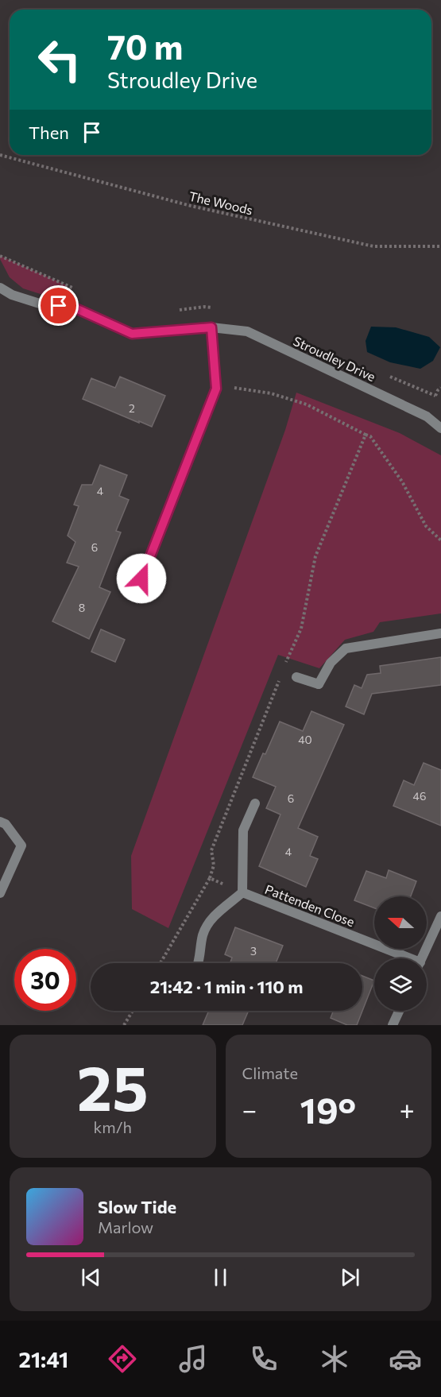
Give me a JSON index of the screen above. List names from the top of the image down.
{
  "streets": {
    "street": ["Stroudley Drive", "Pattenden Close"],
    "path": ["The Woods"]
  },
  "house_numbers": [
    "2",
    "4",
    "6",
    "8",
    "40",
    "46",
    "6",
    "4",
    "3"
  ],
  "north": "left",
  "page": {
    "turn": ["70 m", "Stroudley Drive"],
    "then": "Then",
    "limit": "30",
    "trip": "21:42 · 1 min · 110 m",
    "tile": [
      ["25", "km/h"],
      "Climate"
    ],
    "heat": ["−", "19°", "+"],
    "song": ["Slow Tide", "Marlow"],
    "tabs": "21:41"
  }
}
